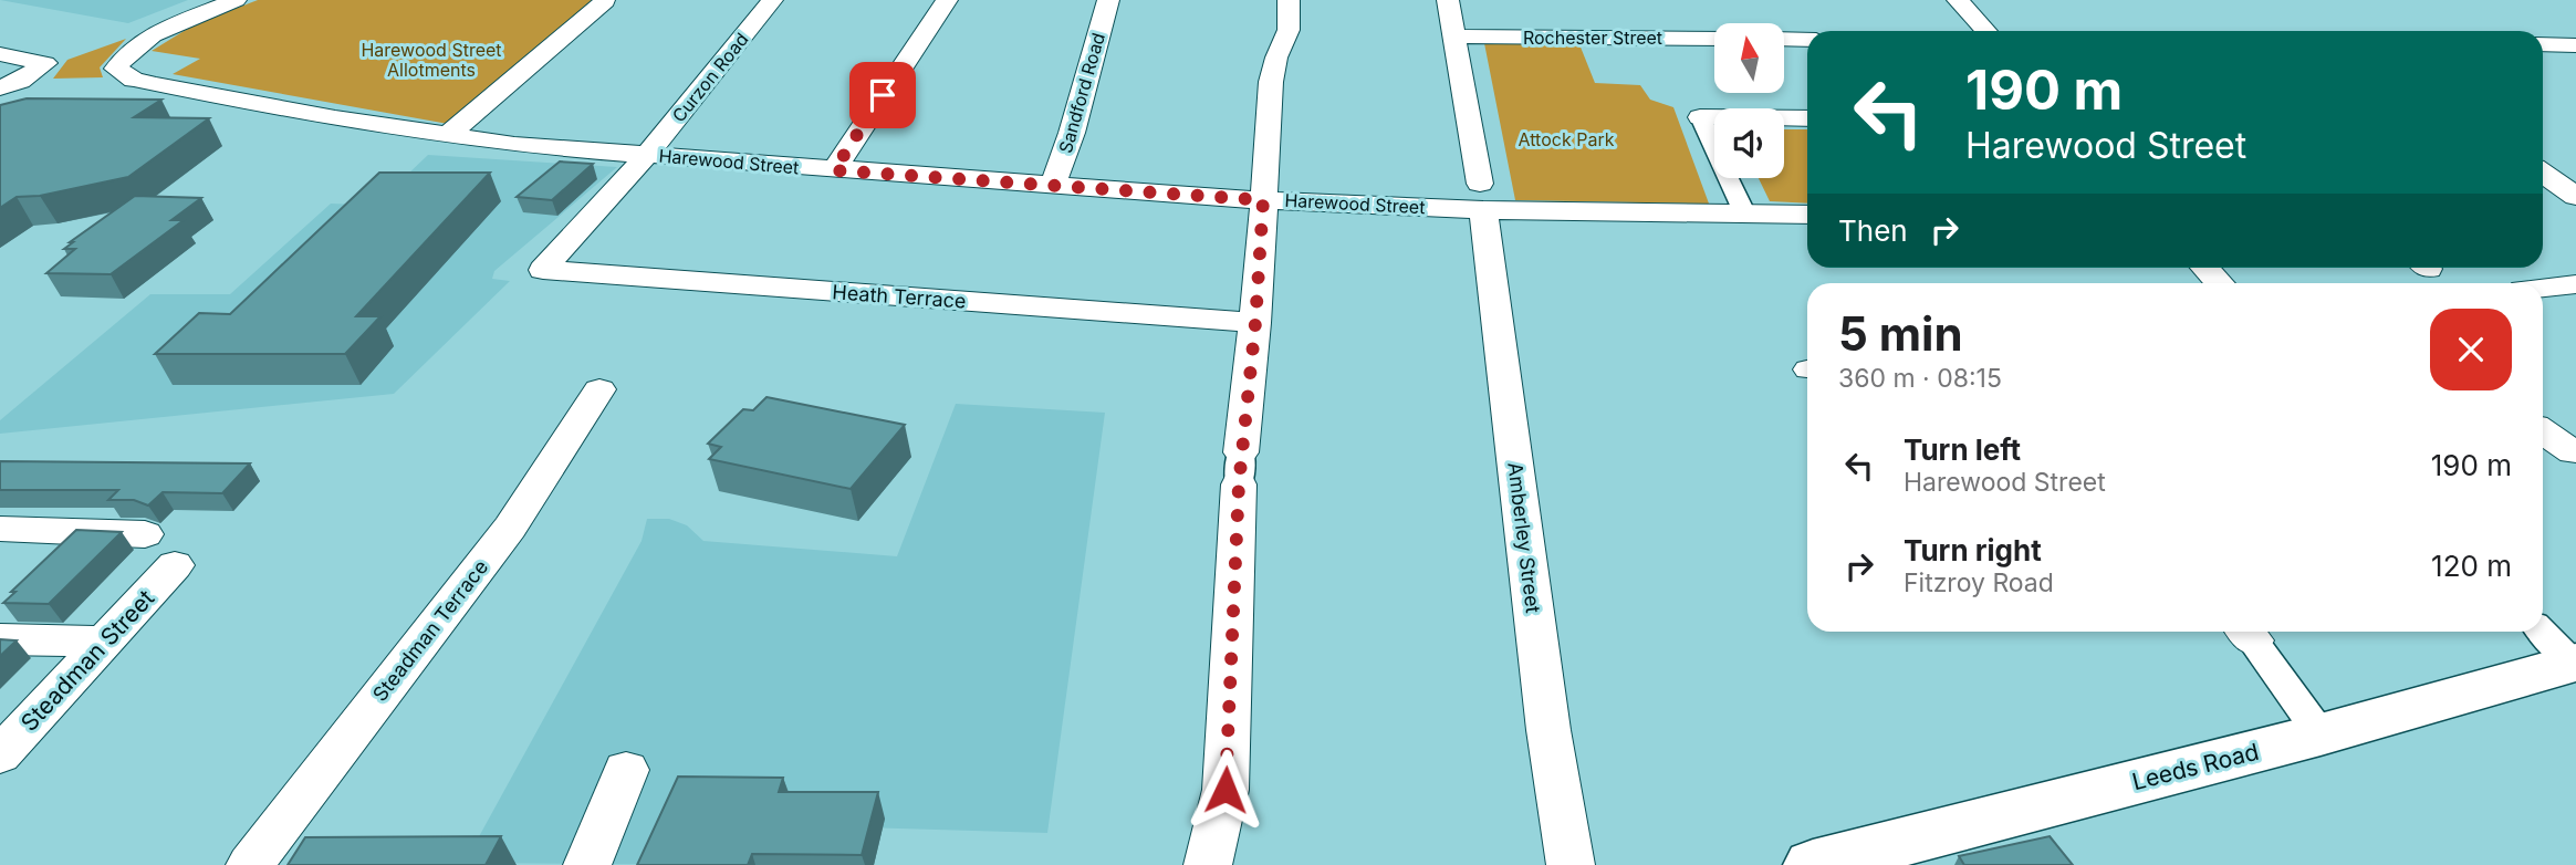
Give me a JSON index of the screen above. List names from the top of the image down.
{
  "streets": {
    "main road": ["Leeds Road"],
    "street": [
      "Rochester Street",
      "Curzon Road",
      "Sandford Road",
      "Harewood Street",
      "Heath Terrace",
      "Amberley Street",
      "Steadman Terrace",
      "Steadman Street"
    ]
  },
  "crossings": [
    ["Rochester Street", "Amberley Street"],
    ["Curzon Road", "Harewood Street"],
    ["Curzon Road", "Heath Terrace"],
    ["Sandford Road", "Harewood Street"],
    ["Harewood Street", "Amberley Street"]
  ],
  "parks": ["Harewood Street Allotments", "Attock Park"],
  "north": "top",
  "page": {
    "turn": ["190 m", "Harewood Street"],
    "then": "Then",
    "heading": ["5 min", "360 m · 08:15"],
    "list": [
      {
        "name": "Turn left",
        "note": "Harewood Street",
        "value": "190 m"
      },
      {
        "name": "Turn right",
        "note": "Fitzroy Road",
        "value": "120 m"
      }
    ]
  }
}
